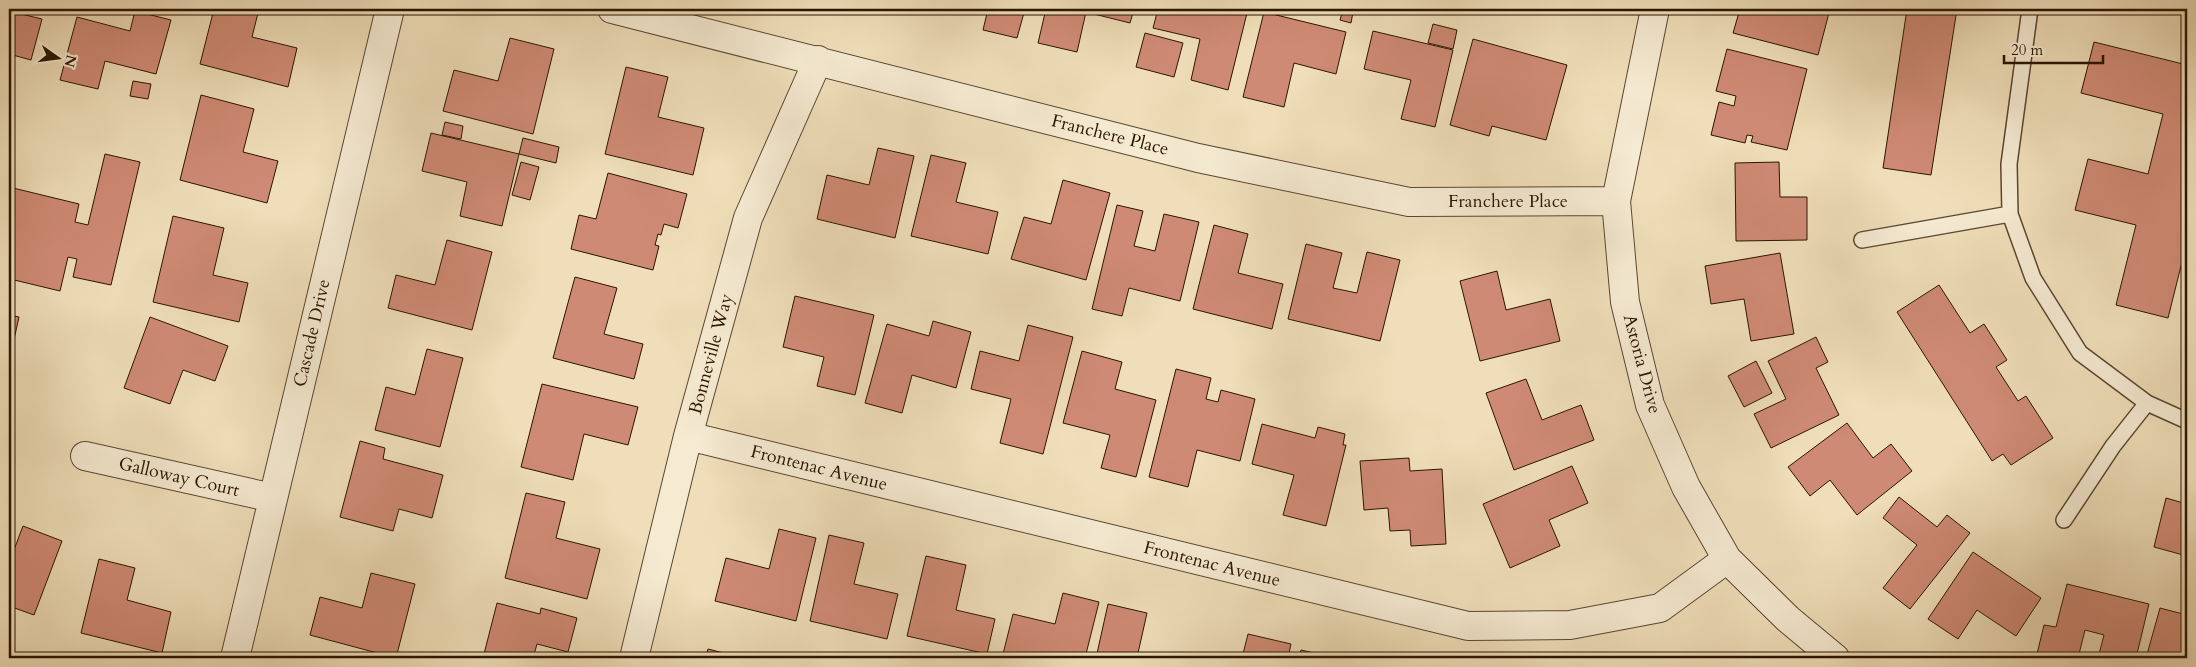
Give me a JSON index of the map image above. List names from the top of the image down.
{
  "streets": {
    "street": [
      "Franchere Place",
      "Cascade Drive",
      "Bonneville Way",
      "Astoria Drive",
      "Frontenac Avenue",
      "Galloway Court"
    ]
  },
  "crossings": [
    ["Franchere Place", "Bonneville Way"],
    ["Franchere Place", "Astoria Drive"],
    ["Cascade Drive", "Galloway Court"],
    ["Bonneville Way", "Frontenac Avenue"],
    ["Astoria Drive", "Frontenac Avenue"]
  ],
  "scale_bar": "20 m",
  "north": "right"
}
